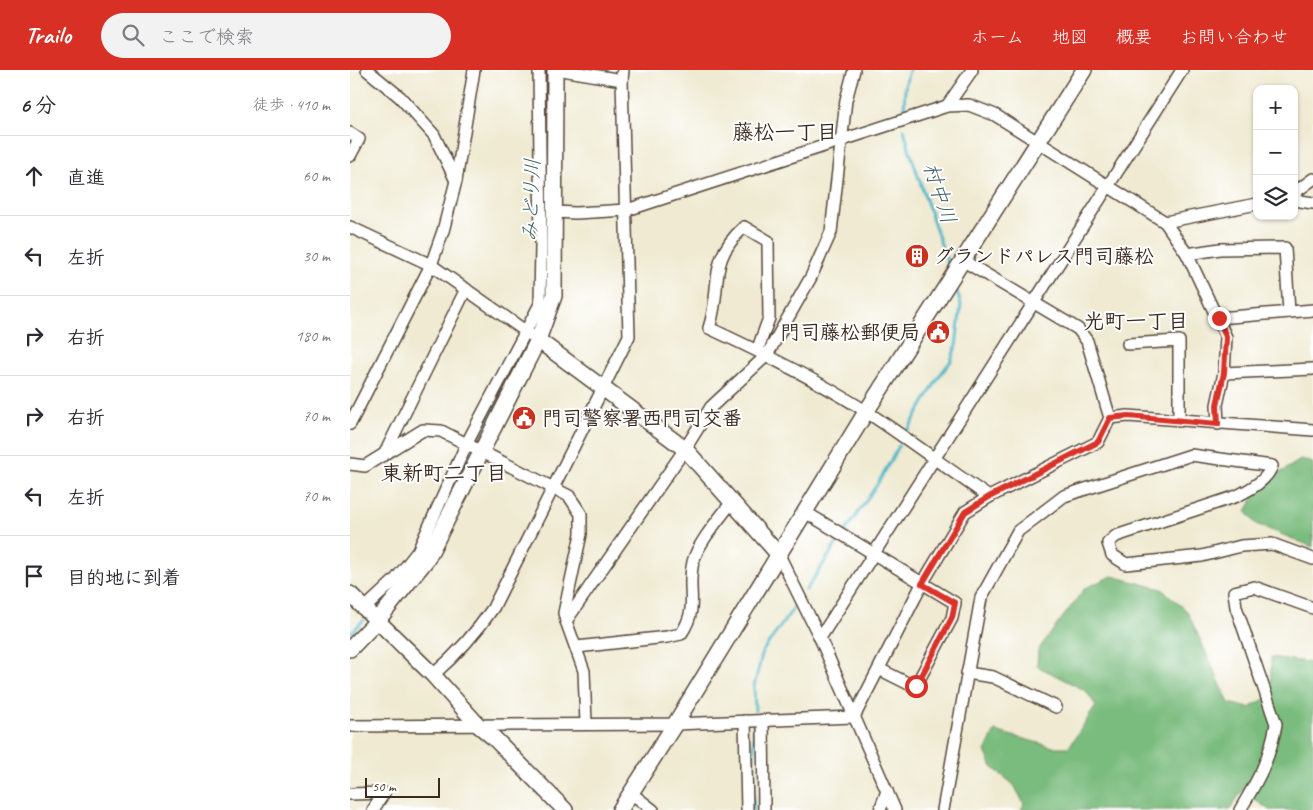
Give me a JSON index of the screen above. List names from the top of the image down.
{
  "districts": ["藤松一丁目", "光町一丁目", "東新町二丁目"],
  "water": ["村中川", "みどり川"],
  "places": {
    "building": ["グランドパレス門司藤松"],
    "public building": ["門司藤松郵便局", "門司警察署西門司交番"]
  },
  "scale_bar": "50 m",
  "page": {
    "header": "Trailo",
    "search": "ここで検索",
    "nav": [
      "ホーム",
      "地図",
      "概要",
      "お問い合わせ"
    ],
    "heading": ["6 分", "徒歩 · 410 m"],
    "map_buttons": ["+", "−"],
    "list": [
      ["直進", "60 m"],
      ["左折", "30 m"],
      ["右折", "180 m"],
      ["右折", "70 m"],
      ["左折", "70 m"],
      "目的地に到着"
    ],
    "scale": "50 m"
  }
}
